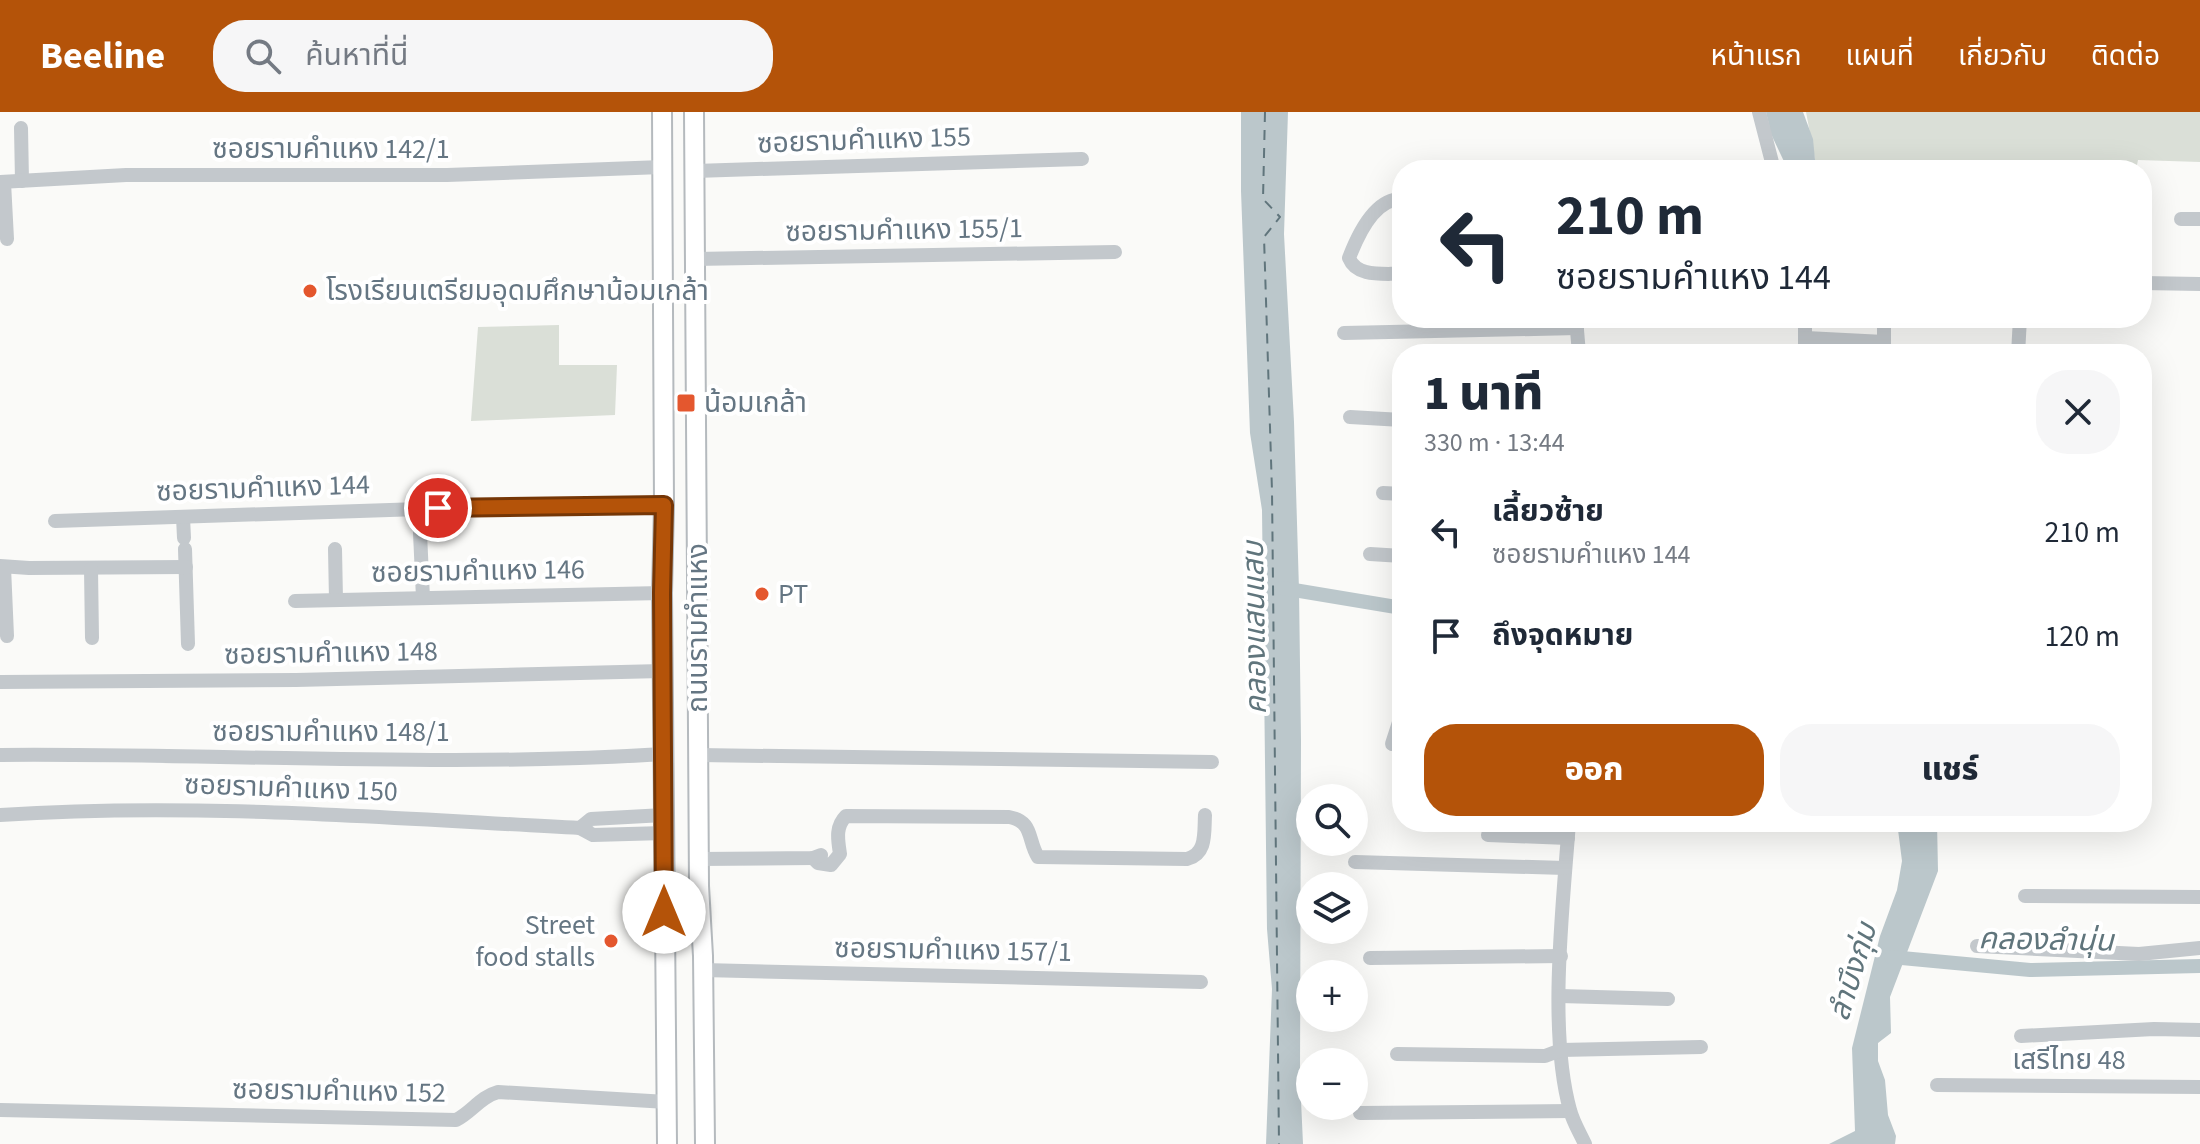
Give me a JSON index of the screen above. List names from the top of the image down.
{
  "streets": {
    "main road": ["ถนนรามคำแหง"],
    "street": [
      "ซอยรามคำแหง 155",
      "ซอยรามคำแหง 142/1",
      "ซอยรามคำแหง 155/1",
      "ซอยรามคำแหง 144",
      "ซอยรามคำแหง 146",
      "ซอยรามคำแหง 148",
      "ซอยรามคำแหง 148/1",
      "ซอยรามคำแหง 150",
      "ซอยรามคำแหง 157/1",
      "เสรีไทย 48",
      "ซอยรามคำแหง 152"
    ]
  },
  "crossings": [
    ["ซอยรามคำแหง 155", "ถนนรามคำแหง"],
    ["ซอยรามคำแหง 142/1", "ถนนรามคำแหง"],
    ["ซอยรามคำแหง 155/1", "ถนนรามคำแหง"],
    ["ซอยรามคำแหง 144", "ถนนรามคำแหง"],
    ["ซอยรามคำแหง 146", "ถนนรามคำแหง"],
    ["ถนนรามคำแหง", "ซอยรามคำแหง 148"],
    ["ถนนรามคำแหง", "ซอยรามคำแหง 148/1"],
    ["ถนนรามคำแหง", "ซอยรามคำแหง 150"],
    ["ถนนรามคำแหง", "ซอยรามคำแหง 157/1"],
    ["ถนนรามคำแหง", "ซอยรามคำแหง 152"]
  ],
  "water": ["คลองแสนแสบ", "คลองลำนุ่น", "ลำบึงกุ่ม"],
  "places": {
    "other": ["โรงเรียนเตรียมอุดมศึกษาน้อมเกล้า", "PT", "Street food stalls"],
    "transit": ["น้อมเกล้า"]
  },
  "page": {
    "header": "Beeline",
    "search": "ค้นหาที่นี่",
    "nav": [
      "หน้าแรก",
      "แผนที่",
      "เกี่ยวกับ",
      "ติดต่อ"
    ],
    "turn": ["210 m", "ซอยรามคำแหง 144"],
    "heading": ["1 นาที", "330 m · 13:44"],
    "list": [
      {
        "name": "เลี้ยวซ้าย",
        "note": "ซอยรามคำแหง 144",
        "value": "210 m"
      },
      {
        "name": "ถึงจุดหมาย",
        "value": "120 m"
      }
    ],
    "buttons": ["ออก", "แชร์"],
    "map_buttons": ["+", "−"]
  }
}
